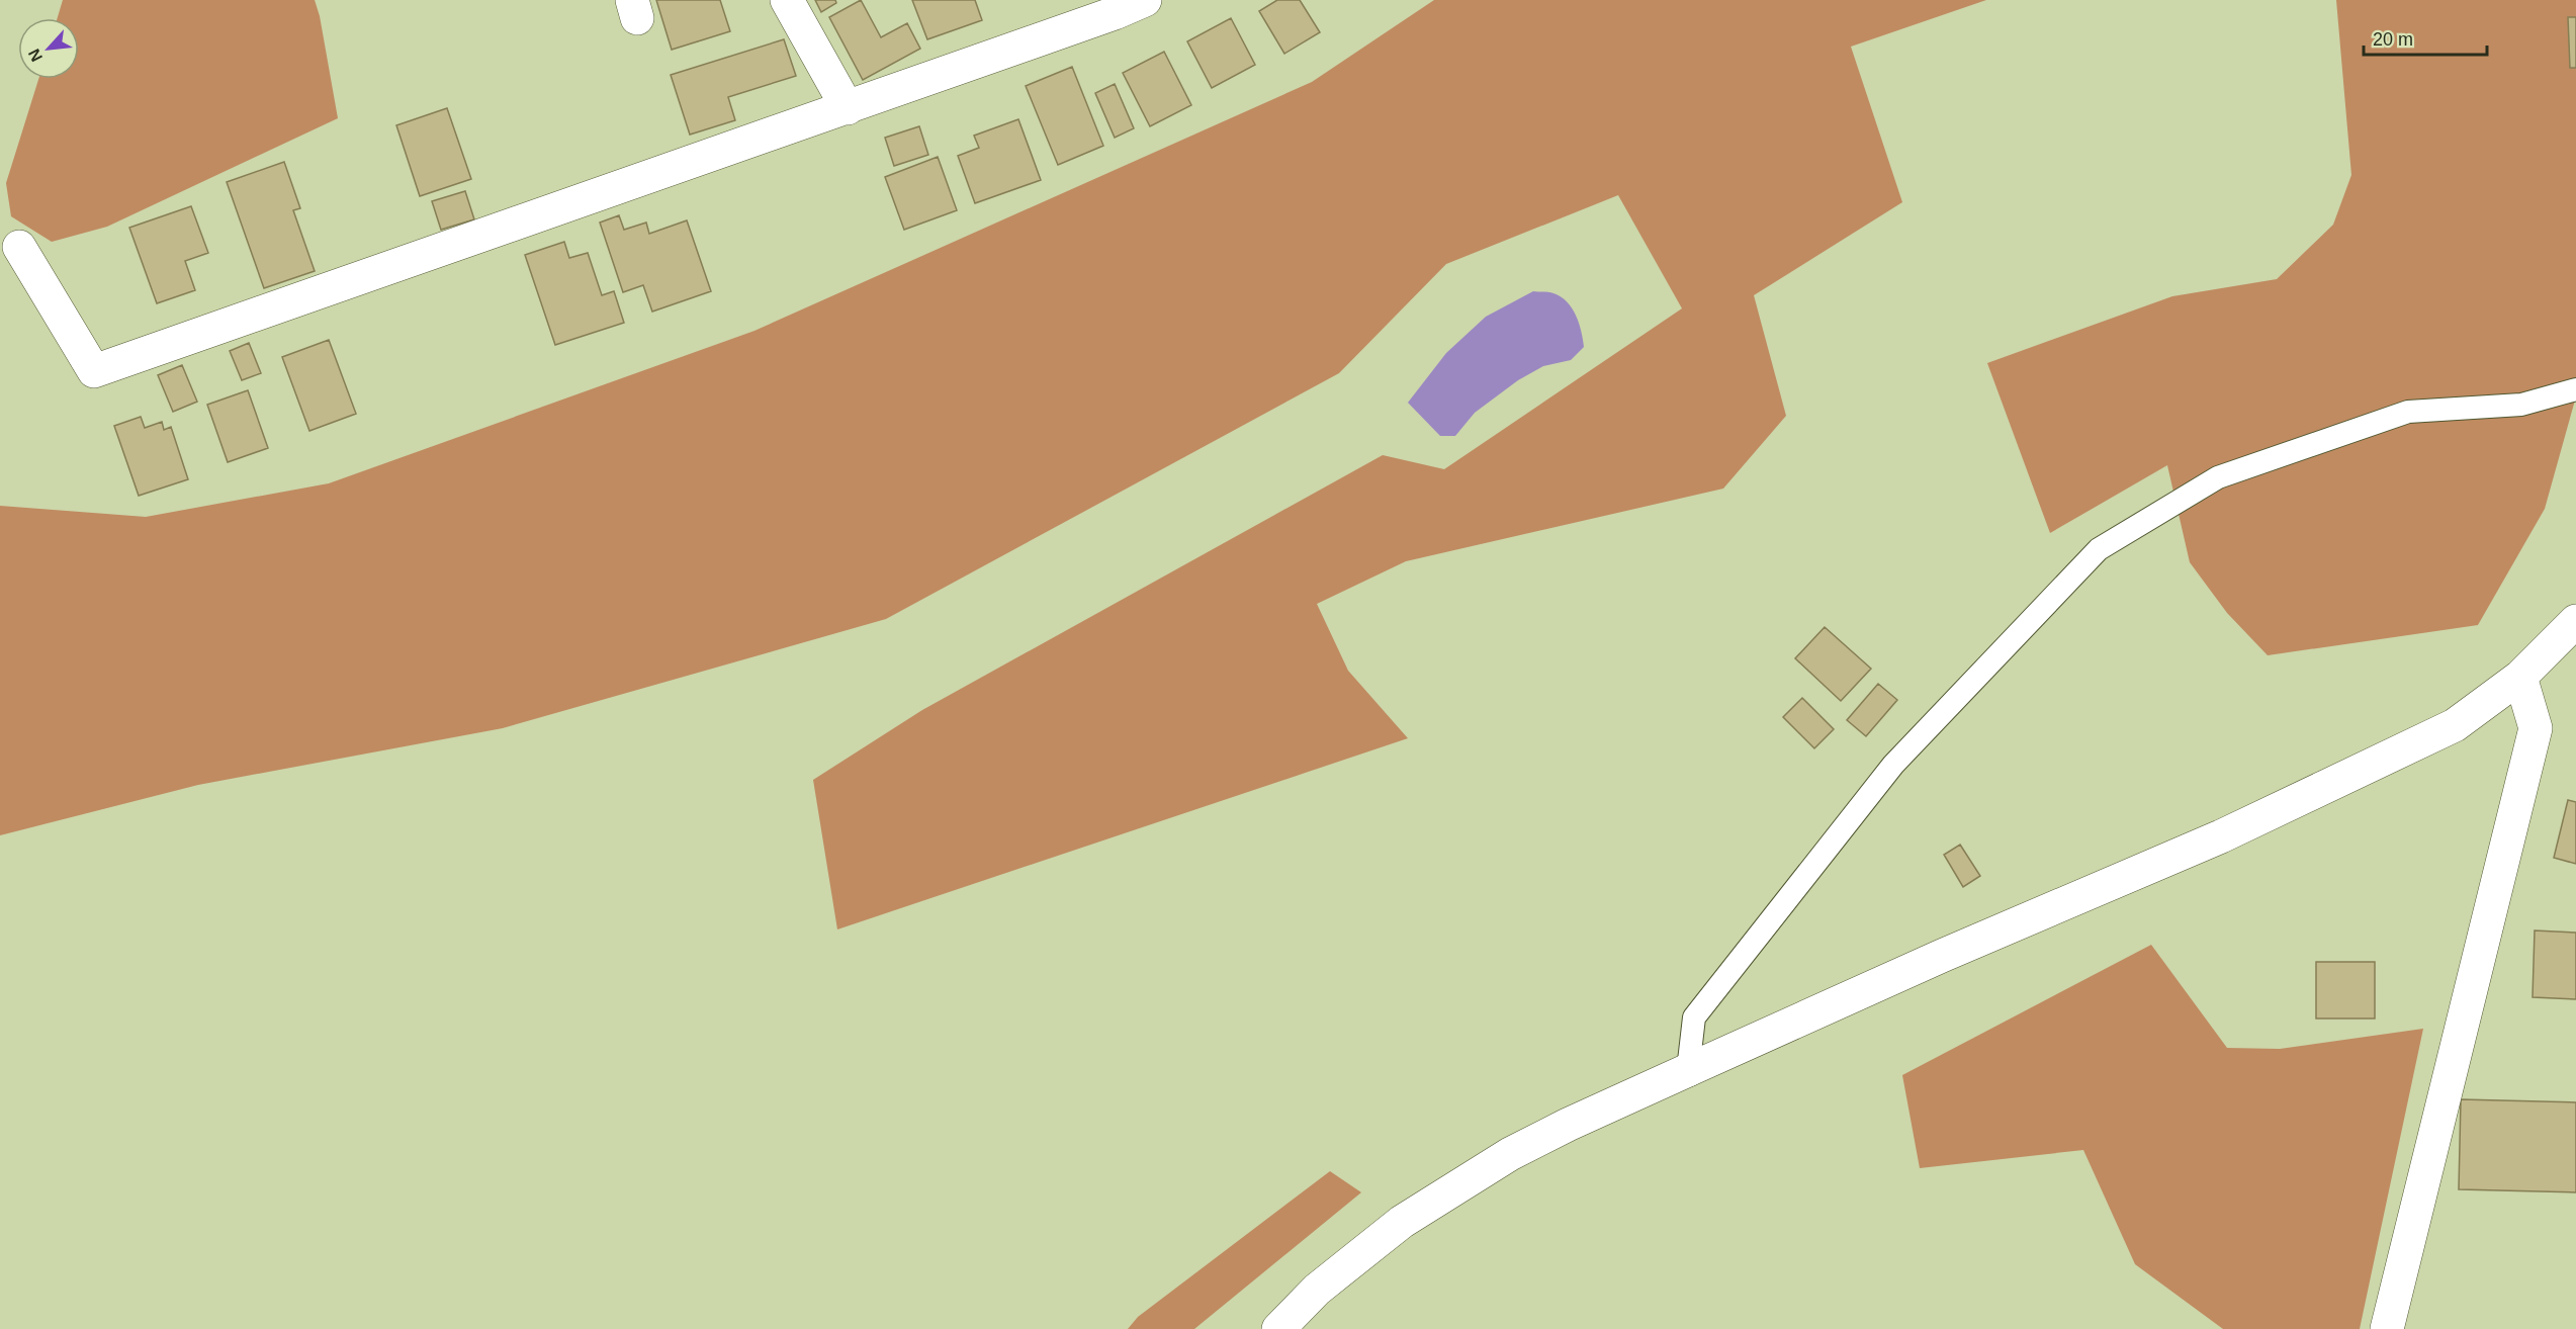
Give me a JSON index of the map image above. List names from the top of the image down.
{
  "scale_bar": "20 m",
  "north": "bottom left"
}
